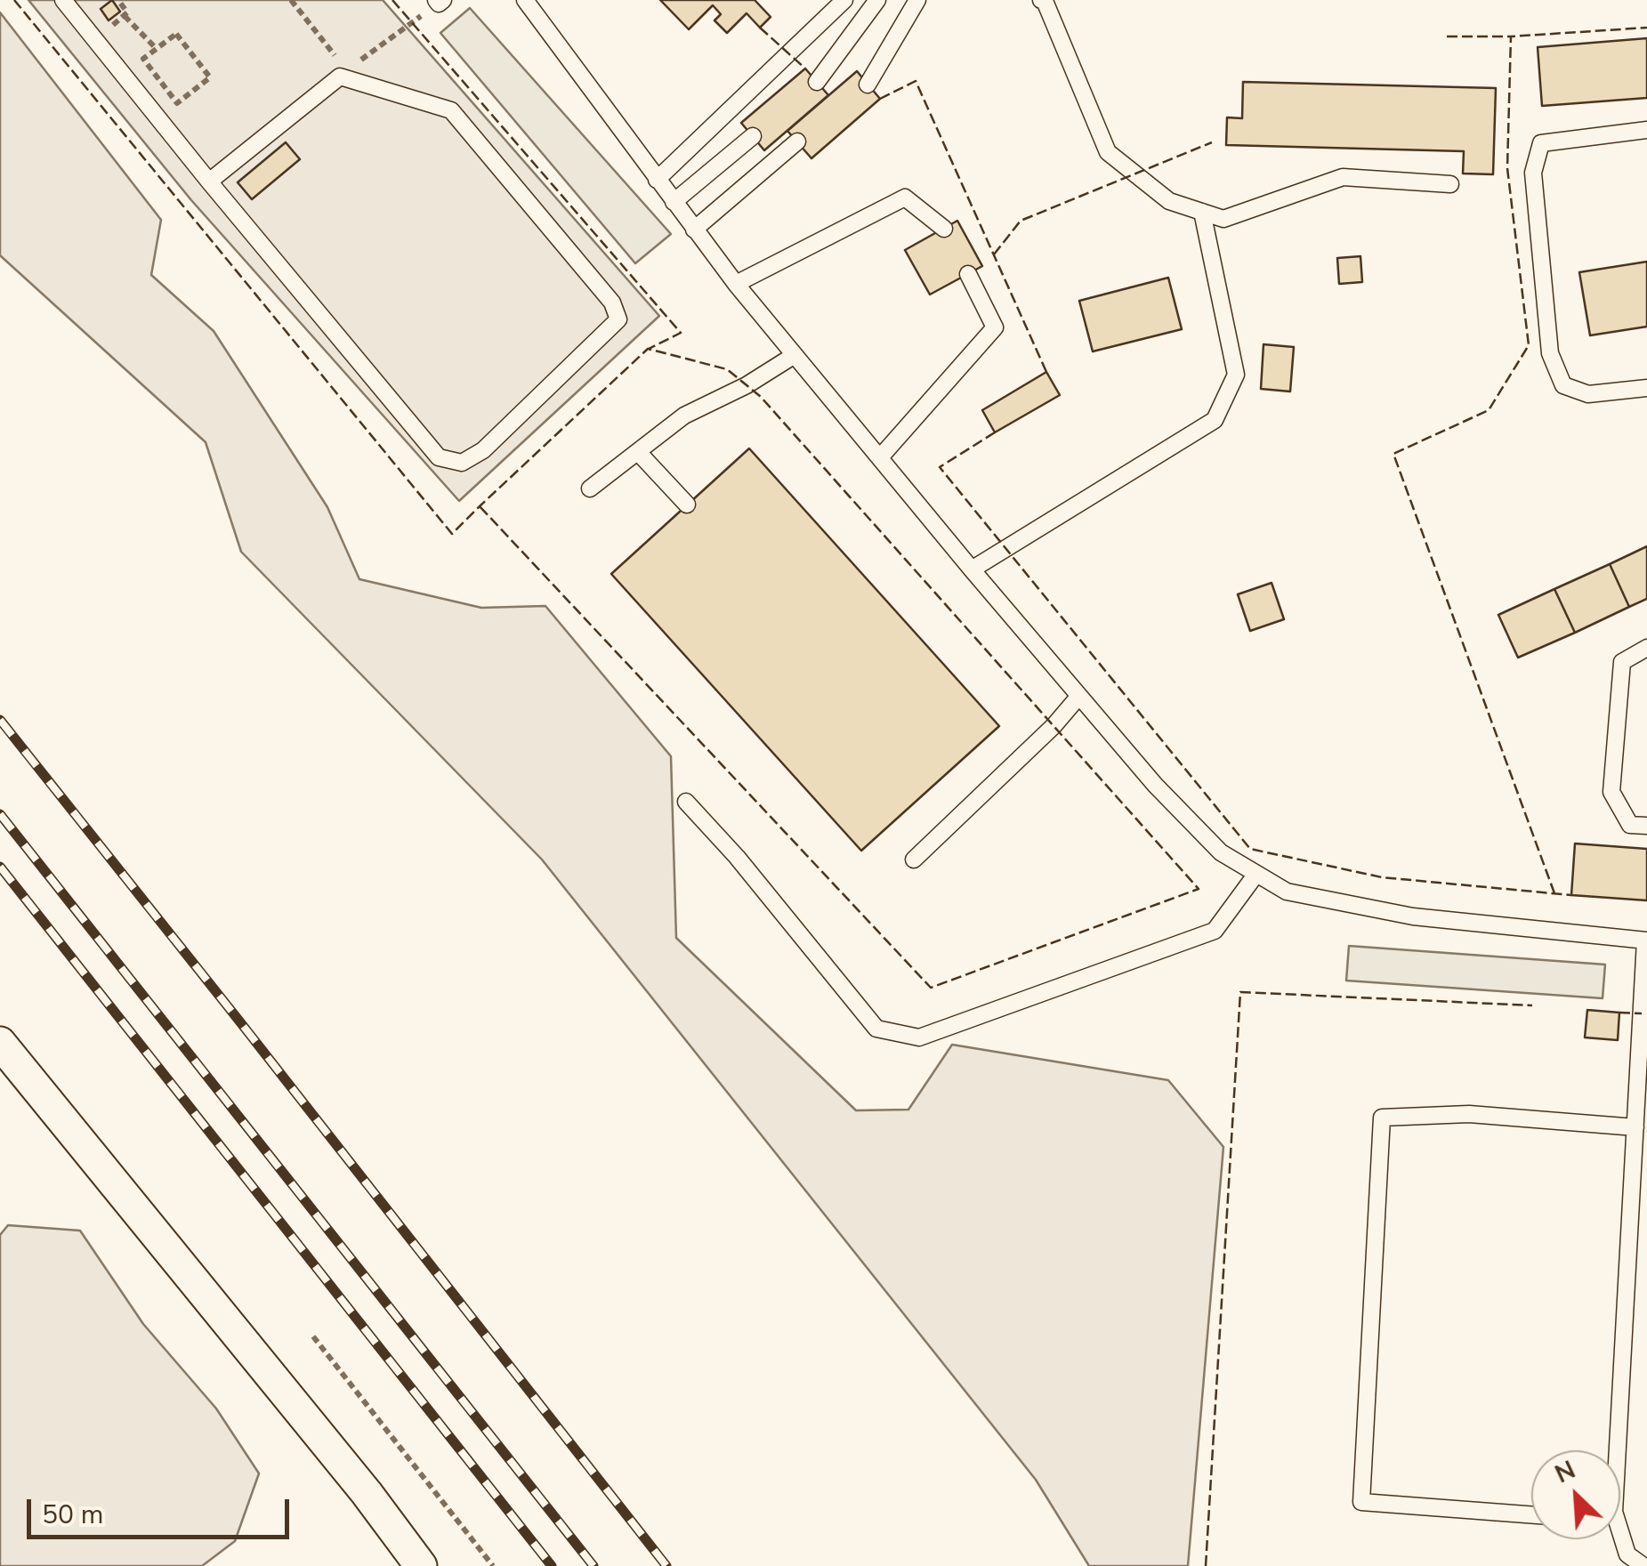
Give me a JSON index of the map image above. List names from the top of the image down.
{
  "scale_bar": "50 m",
  "north": "top left"
}
